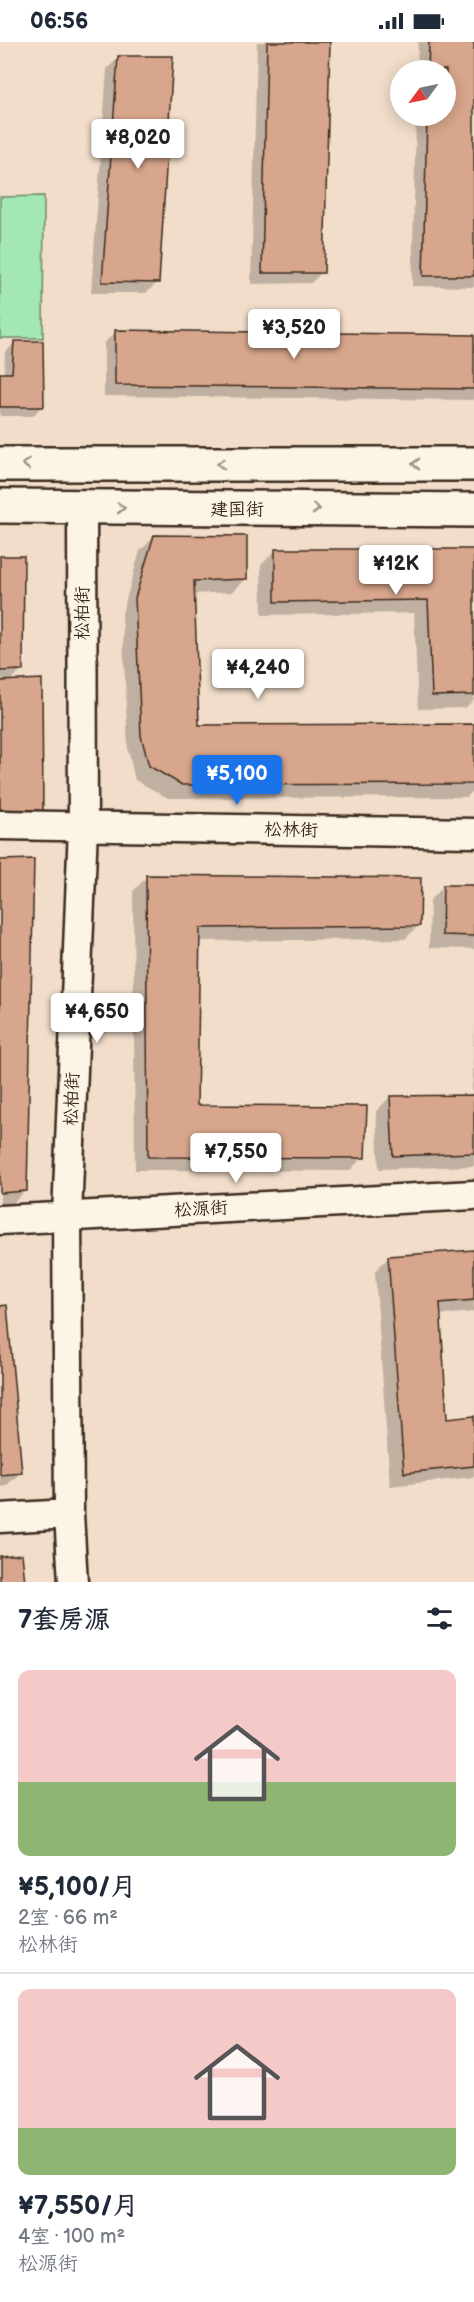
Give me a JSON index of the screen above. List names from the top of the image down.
{
  "streets": {
    "main road": ["建国街"],
    "street": ["松柏街", "松林街", "松源街"]
  },
  "crossings": [
    ["建国街", "松柏街"],
    ["松柏街", "松林街"],
    ["松柏街", "松源街"]
  ],
  "north": "bottom left",
  "page": {
    "status": "06:56",
    "price": [
      "¥8,020",
      "¥3,520",
      "¥12K",
      "¥4,240",
      "¥5,100",
      "¥4,650",
      "¥7,550"
    ],
    "heading": "7套房源",
    "list": [
      {
        "name": "¥5,100/月",
        "note": "2室 · 66 m² · 松林街"
      },
      {
        "name": "¥7,550/月",
        "note": "4室 · 100 m² · 松源街"
      }
    ]
  }
}
